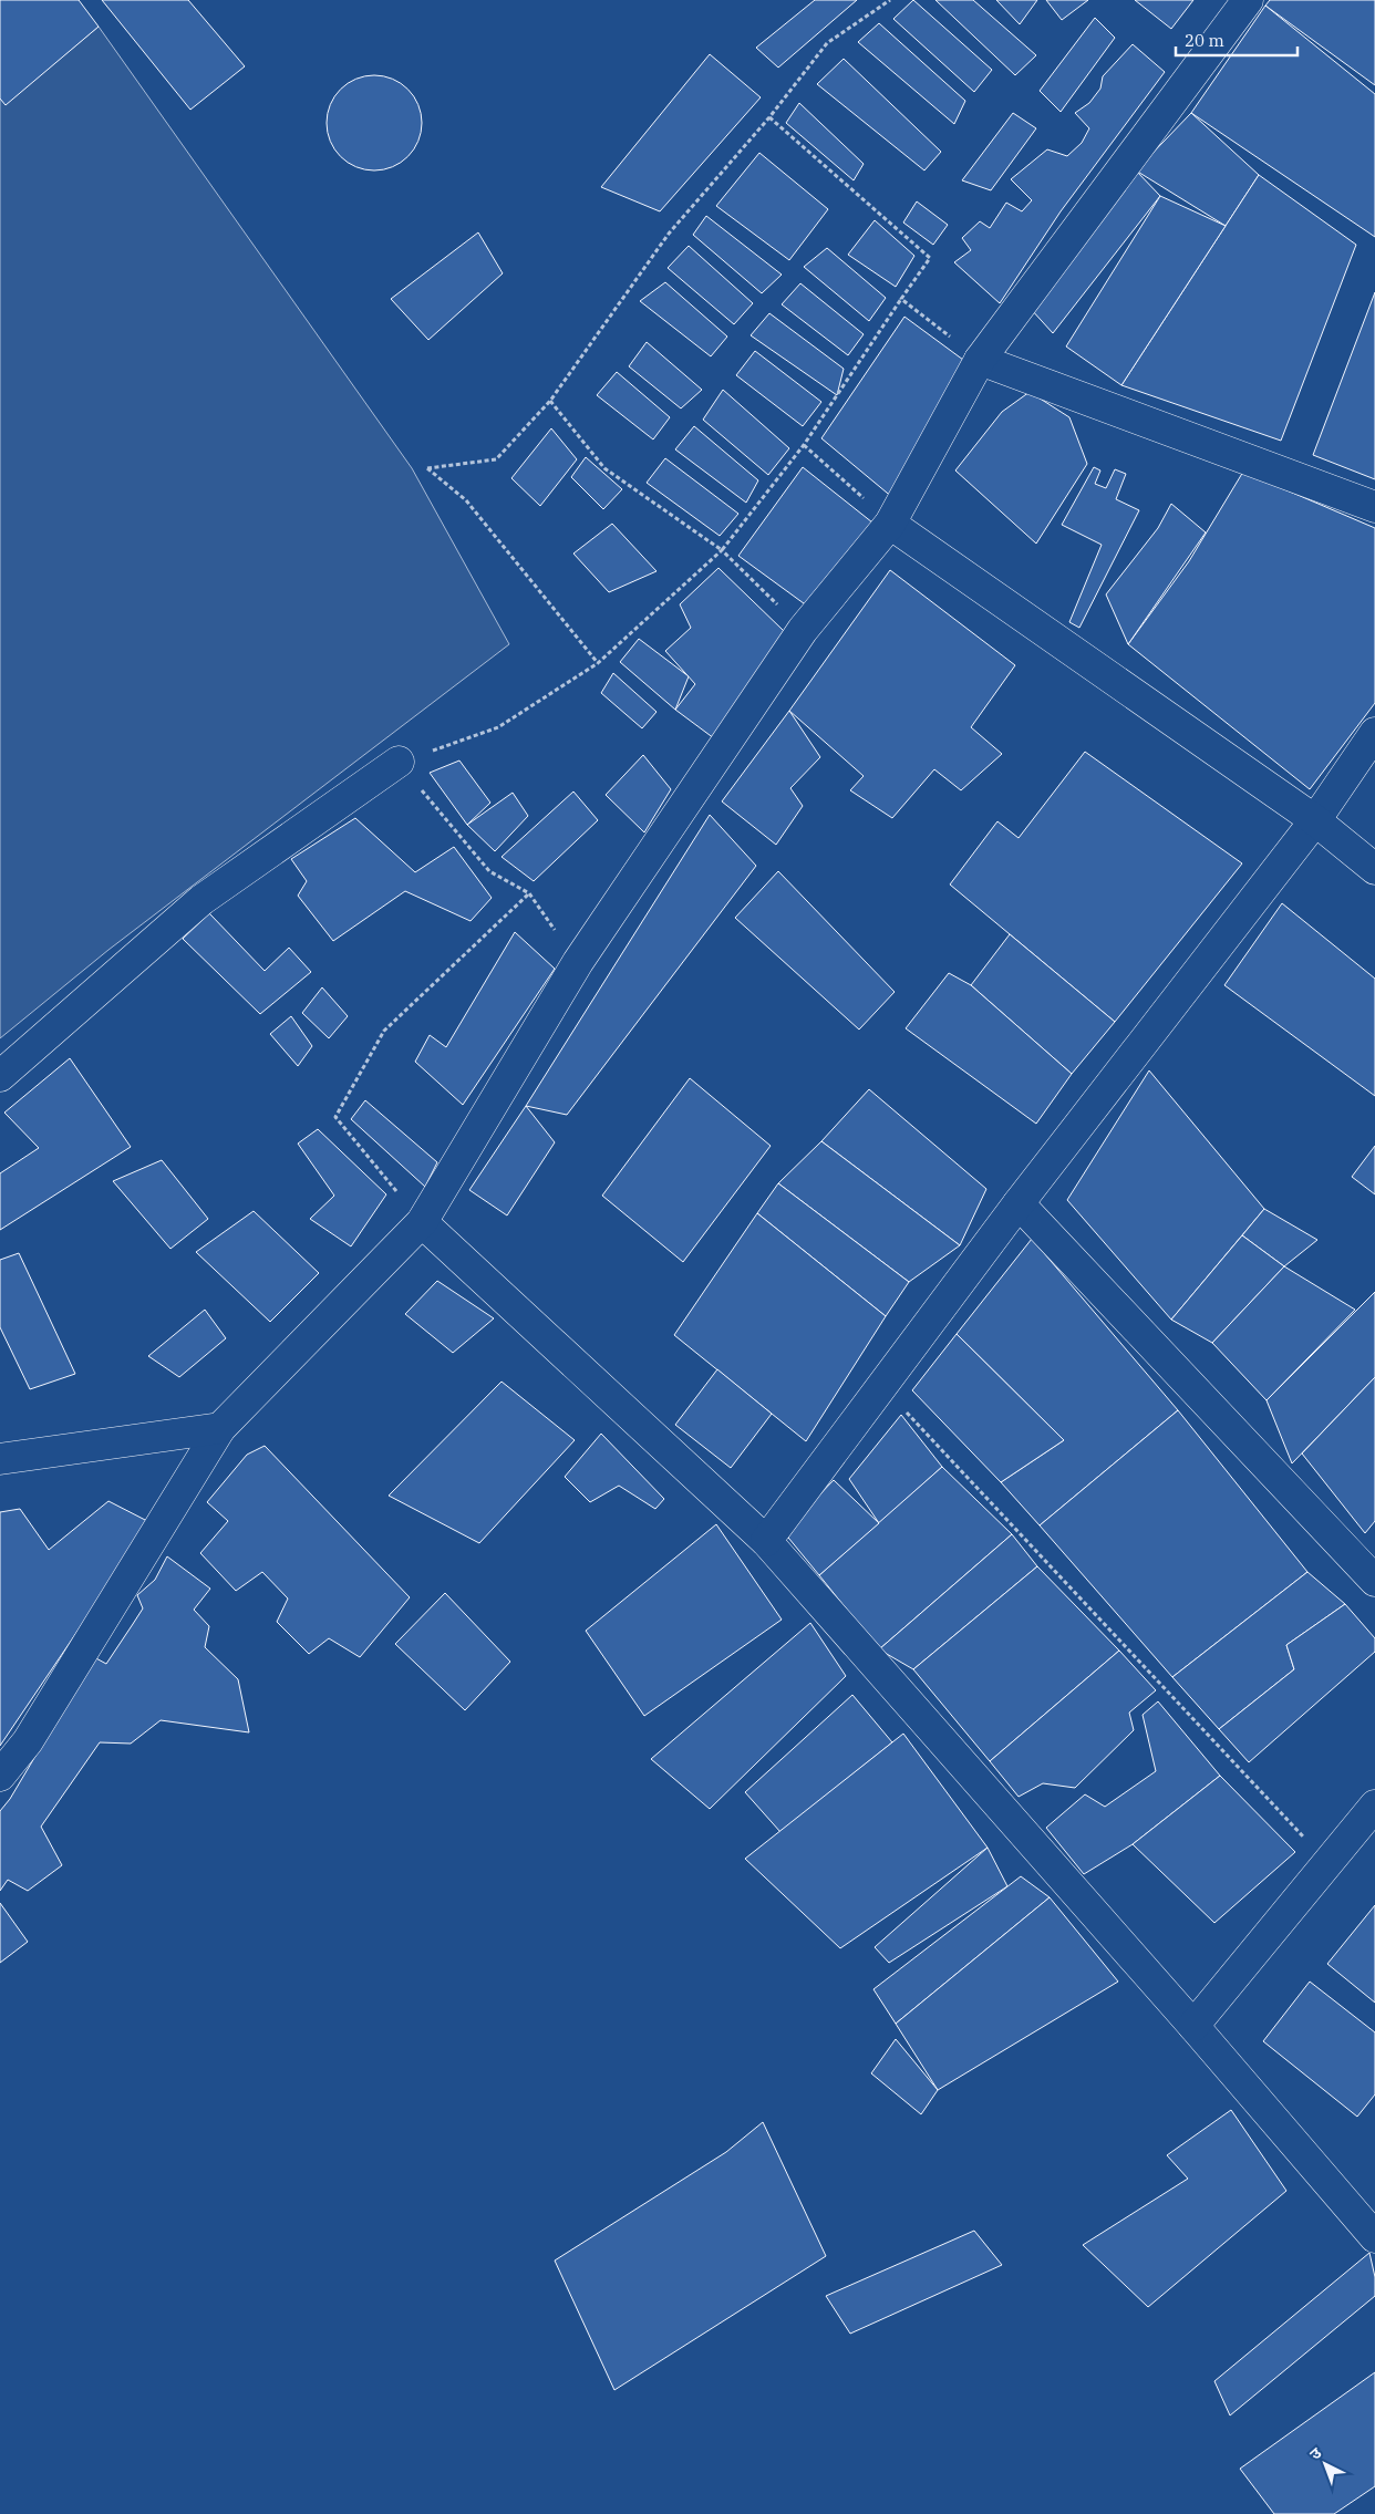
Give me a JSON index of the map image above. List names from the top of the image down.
{
  "scale_bar": "20 m",
  "north": "top left"
}
